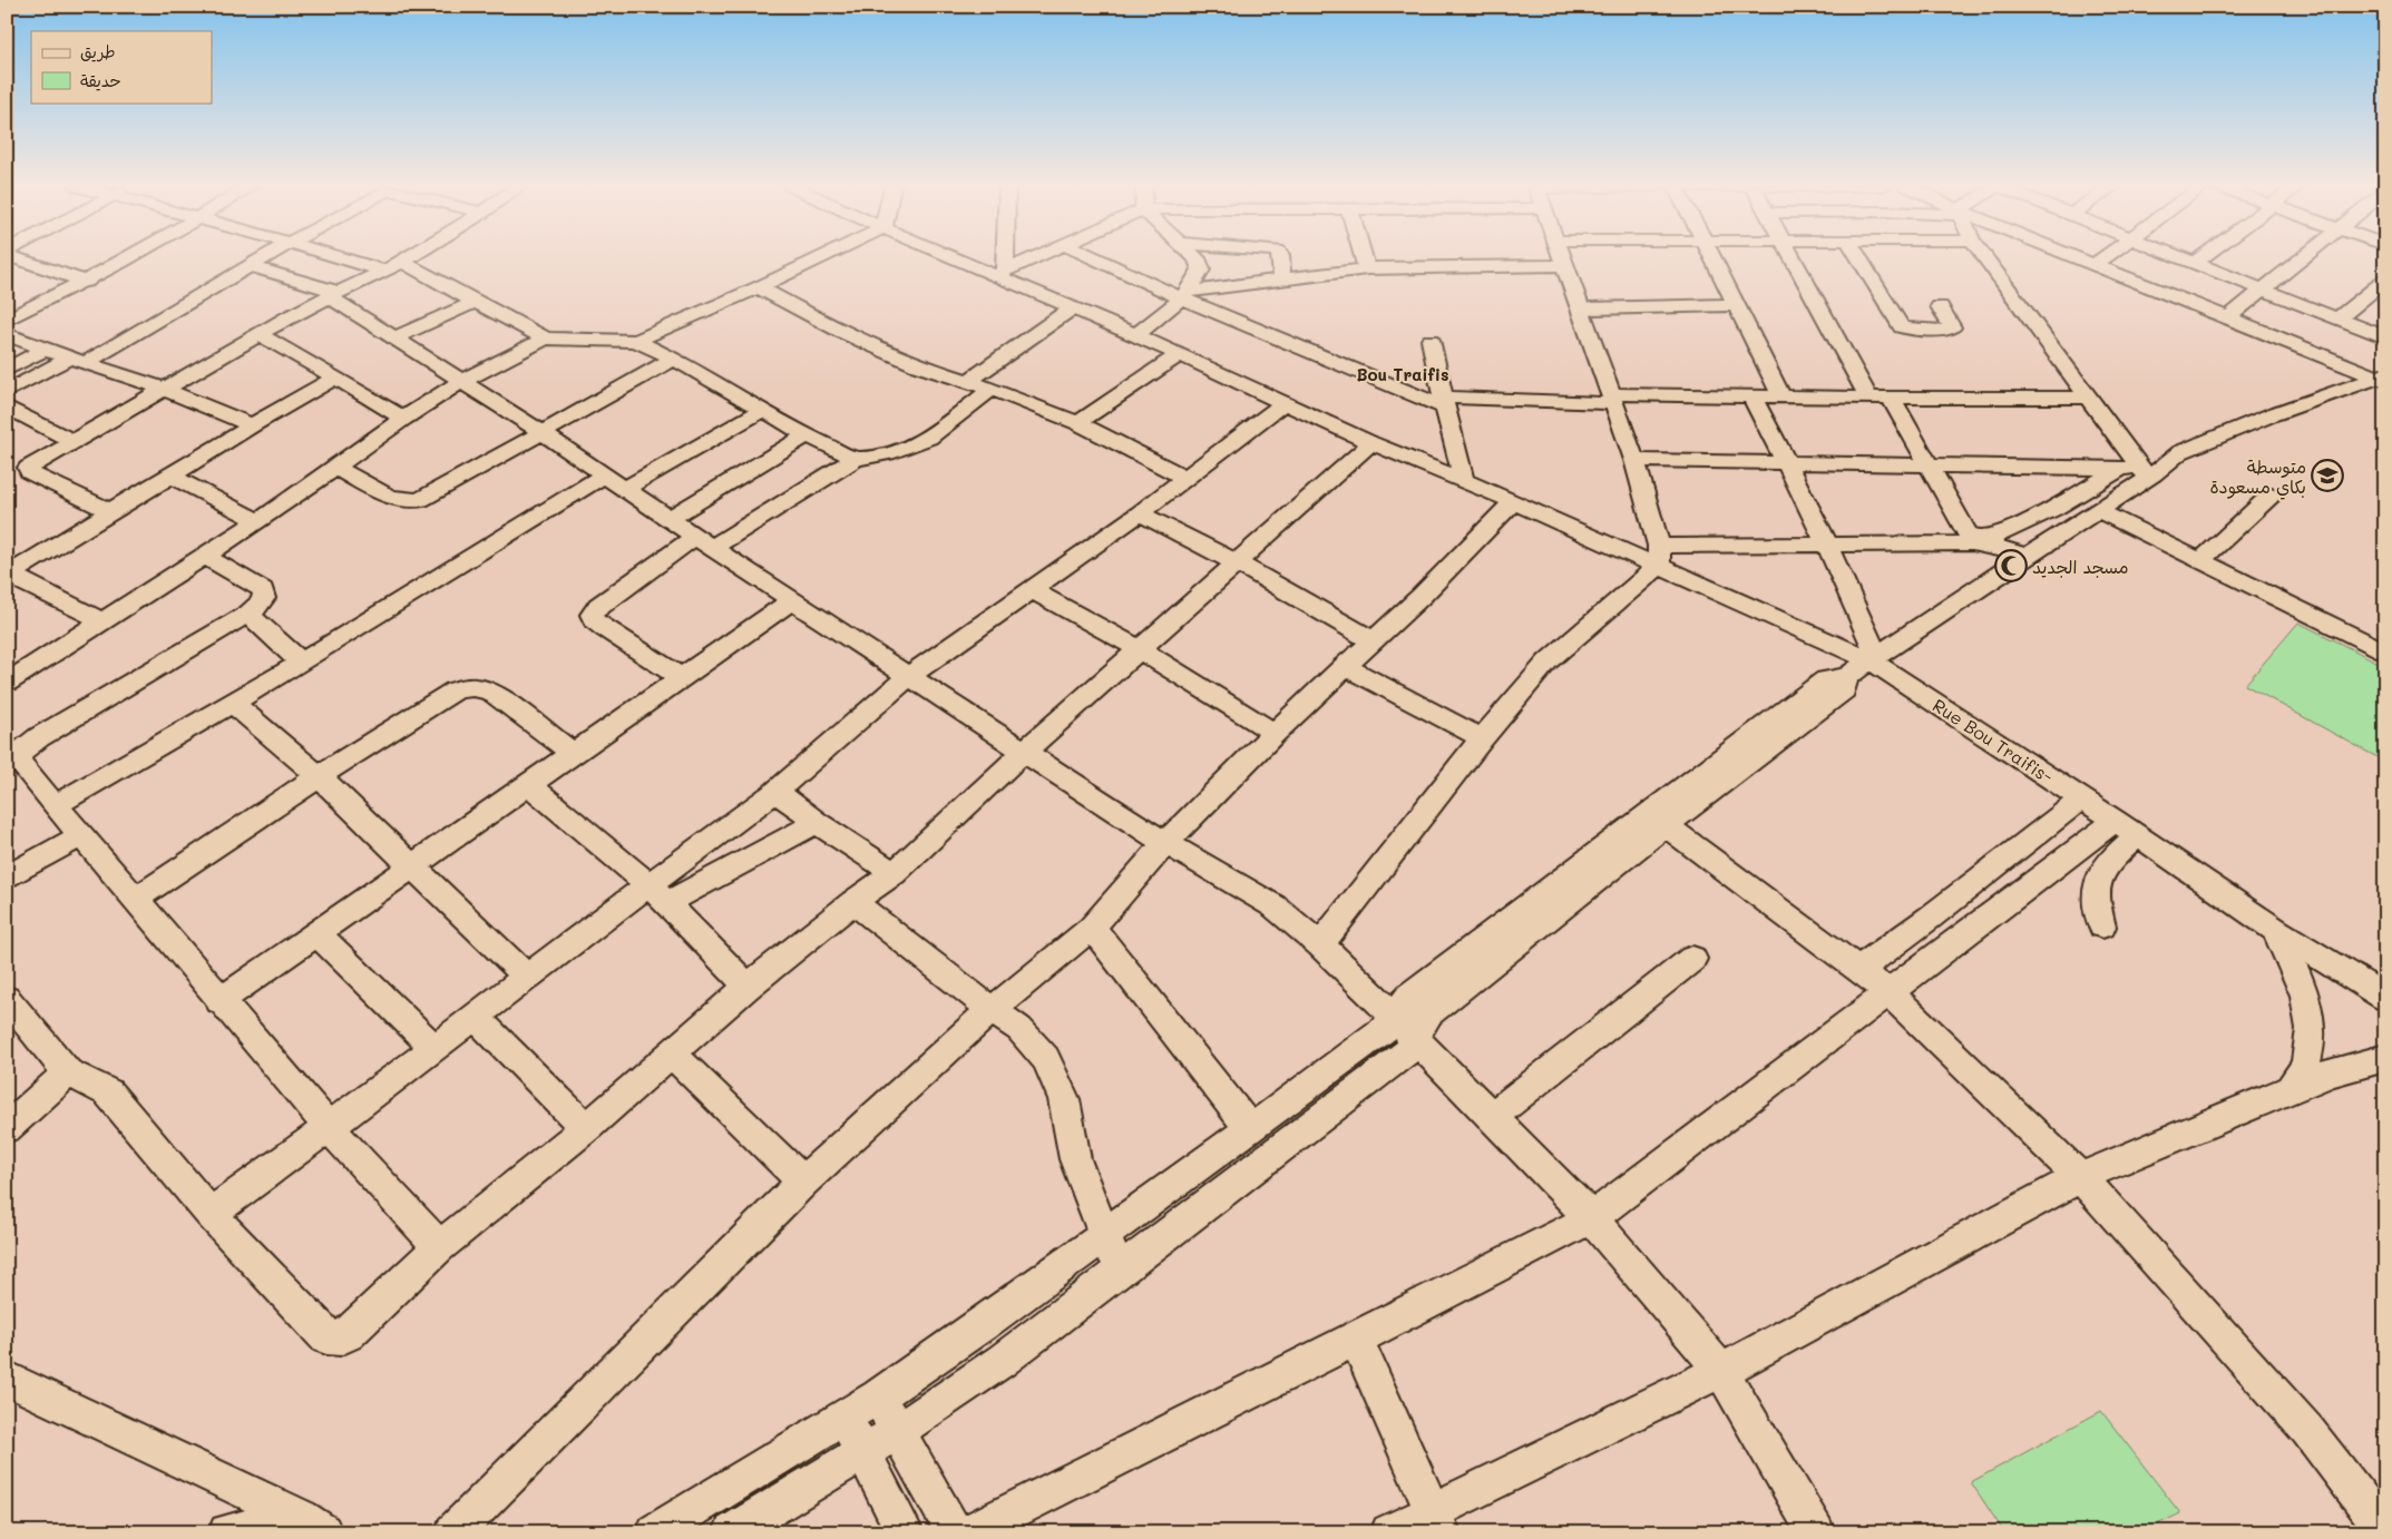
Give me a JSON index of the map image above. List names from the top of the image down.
{
  "streets": {
    "street": ["Rue Bou Traifis-"]
  },
  "districts": ["Bou Traifis"],
  "places": {
    "school or university": ["متوسطة بكاي مسعودة"],
    "mosque": ["مسجد الجديد"]
  },
  "legend": ["طريق", "حديقة"]
}
